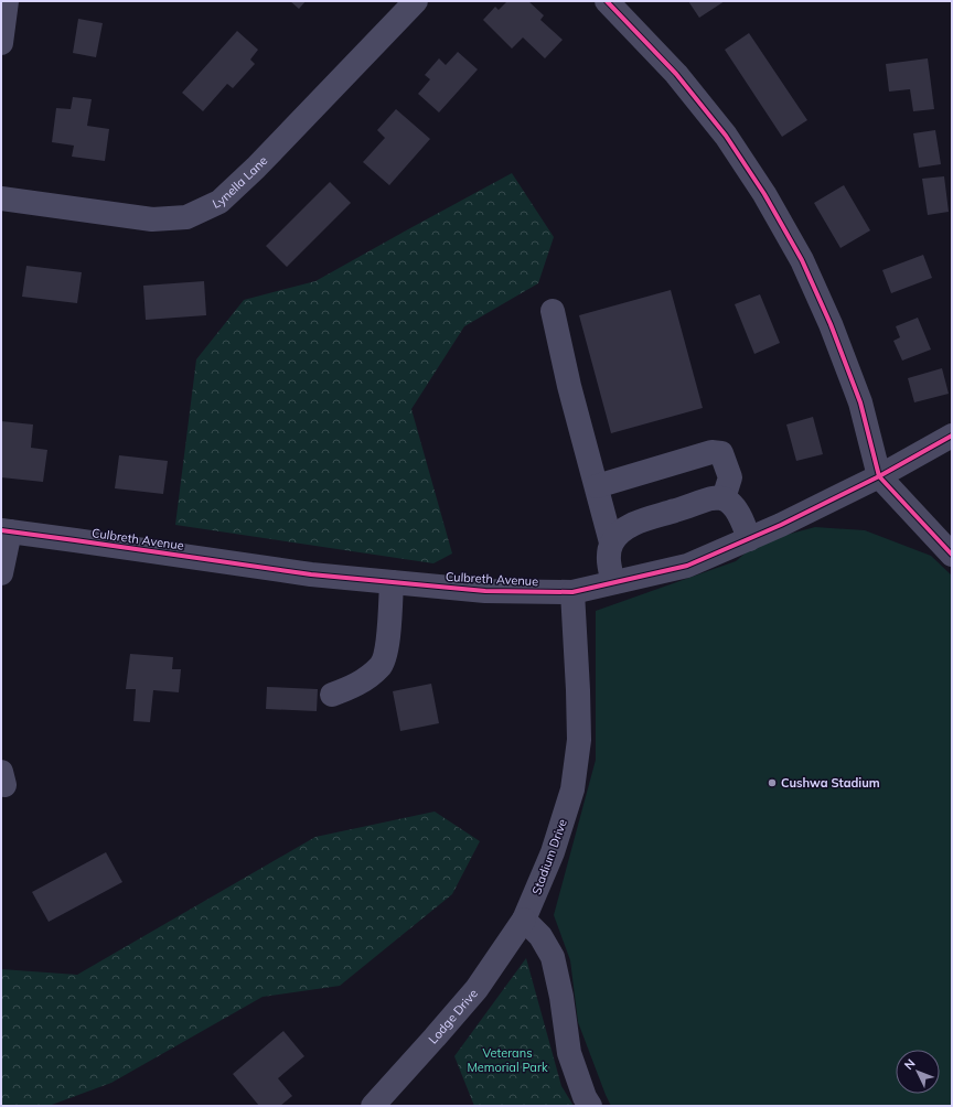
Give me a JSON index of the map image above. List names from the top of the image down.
{
  "streets": {
    "street": [
      "Lynella Lane",
      "Culbreth Avenue",
      "Stadium Drive",
      "Lodge Drive"
    ]
  },
  "crossings": [
    ["Culbreth Avenue", "Stadium Drive"],
    ["Stadium Drive", "Lodge Drive"]
  ],
  "parks": ["Veterans Memorial Park"],
  "places": ["Cushwa Stadium"],
  "north": "top left"
}
